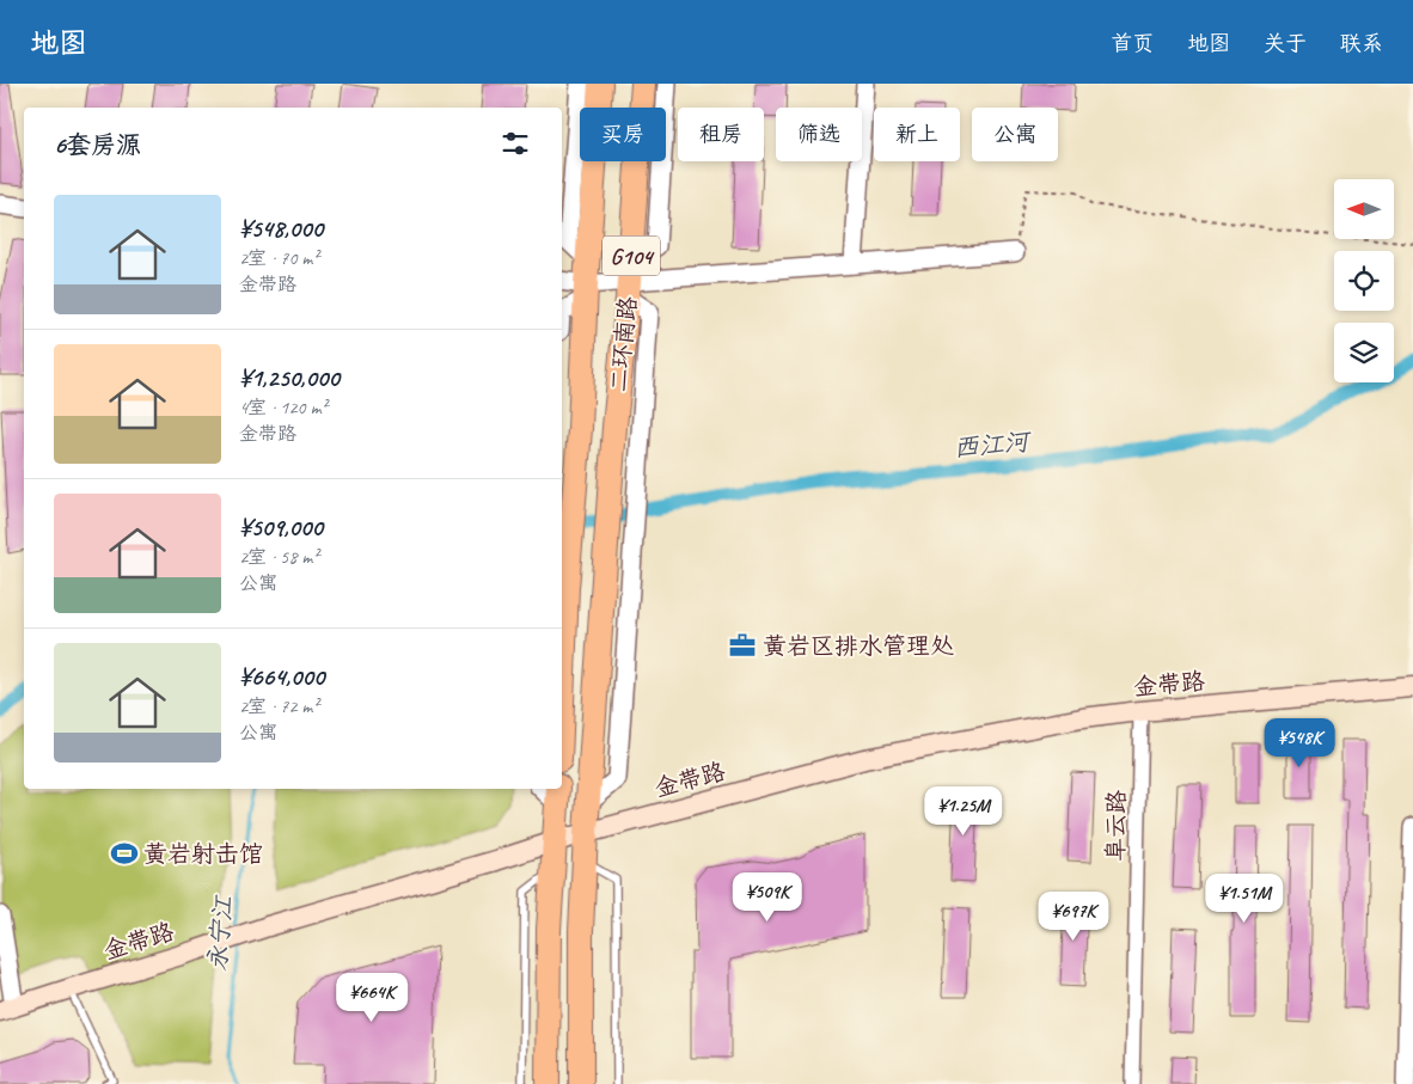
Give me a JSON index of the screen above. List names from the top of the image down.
{
  "streets": {
    "highway": ["G104", "二环南路"],
    "main road": ["金带路"],
    "street": ["阜云路"]
  },
  "crossings": [
    ["二环南路", "金带路"],
    ["金带路", "阜云路"]
  ],
  "water": ["西江河", "永宁江"],
  "places": {
    "office": ["黄岩区排水管理处"],
    "sports": ["黄岩射击馆"]
  },
  "north": "left",
  "page": {
    "header": "地图",
    "nav": [
      "首页",
      "地图",
      "关于",
      "联系"
    ],
    "chip": [
      "买房",
      "租房",
      "筛选",
      "新上",
      "公寓"
    ],
    "heading": "6套房源",
    "list": [
      {
        "name": "¥548,000",
        "note": "2室 · 70 m² · 金带路"
      },
      {
        "name": "¥1,250,000",
        "note": "4室 · 120 m² · 金带路"
      },
      {
        "name": "¥509,000",
        "note": "2室 · 58 m² · 公寓"
      },
      {
        "name": "¥664,000",
        "note": "2室 · 72 m² · 公寓"
      }
    ],
    "price": [
      "¥548K",
      "¥1.25M",
      "¥509K",
      "¥1.51M",
      "¥697K",
      "¥664K"
    ]
  }
}
